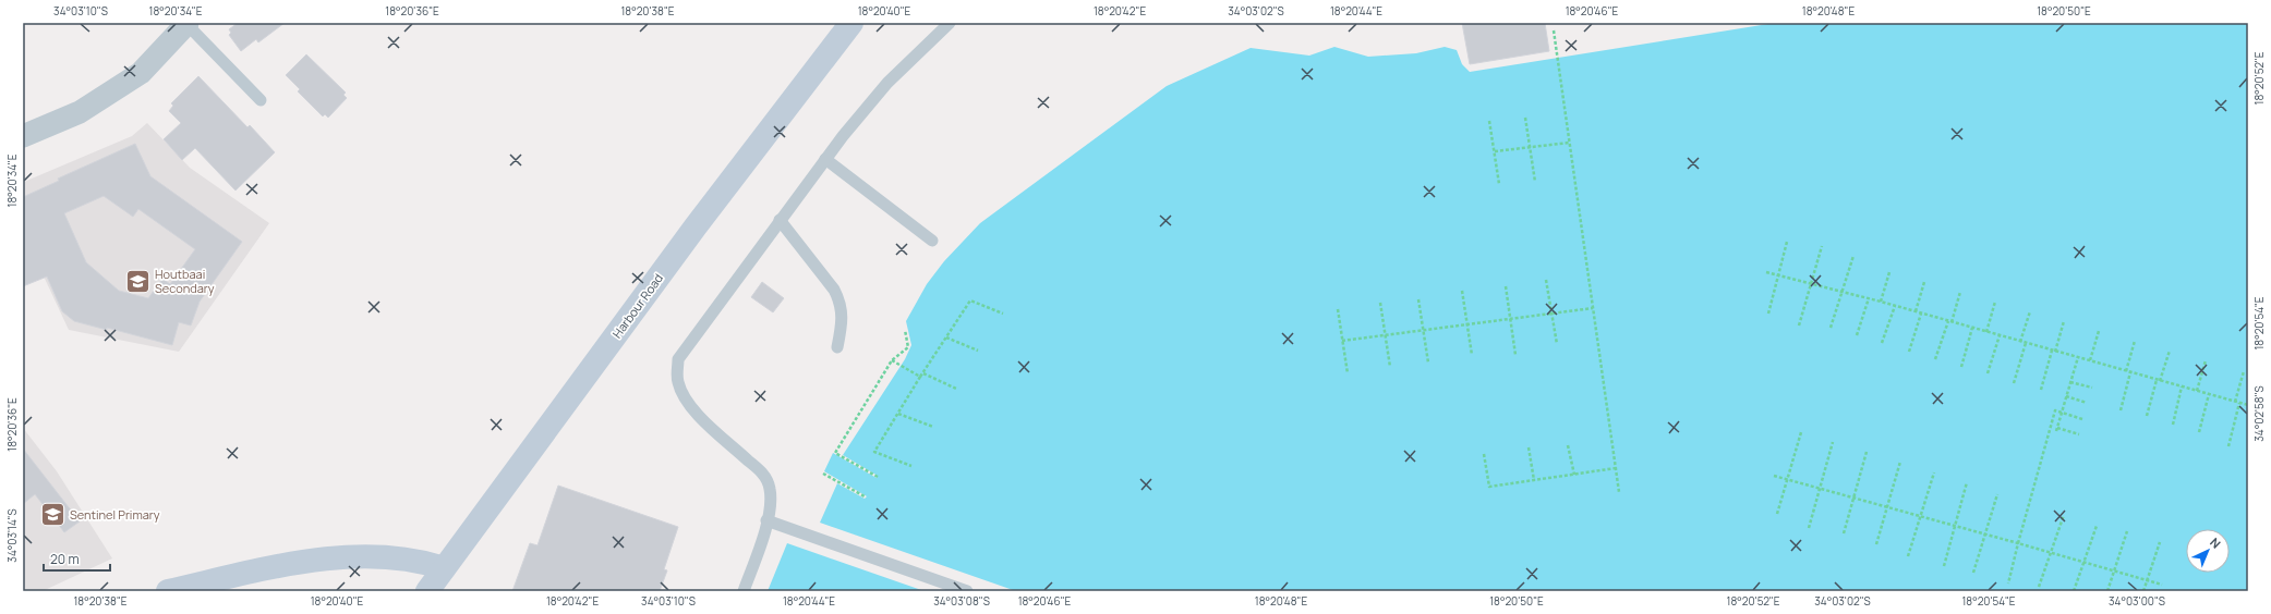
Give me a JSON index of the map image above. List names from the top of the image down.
{
  "streets": {
    "street": ["Harbour Road"]
  },
  "places": {
    "school or university": ["Houtbaai Secondary", "Sentinel Primary"]
  },
  "scale_bar": "20 m",
  "north": "top right",
  "coordinates": [
    "34°03'10\"S",
    "18°20'34\"E",
    "18°20'36\"E",
    "18°20'38\"E",
    "18°20'40\"E",
    "18°20'42\"E",
    "34°03'02\"S",
    "18°20'44\"E",
    "18°20'46\"E",
    "18°20'48\"E",
    "18°20'50\"E",
    "18°20'52\"E",
    "18°20'54\"E",
    "34°02'58\"S",
    "34°03'14\"S",
    "34°03'08\"S",
    "34°03'00\"S"
  ]
}
